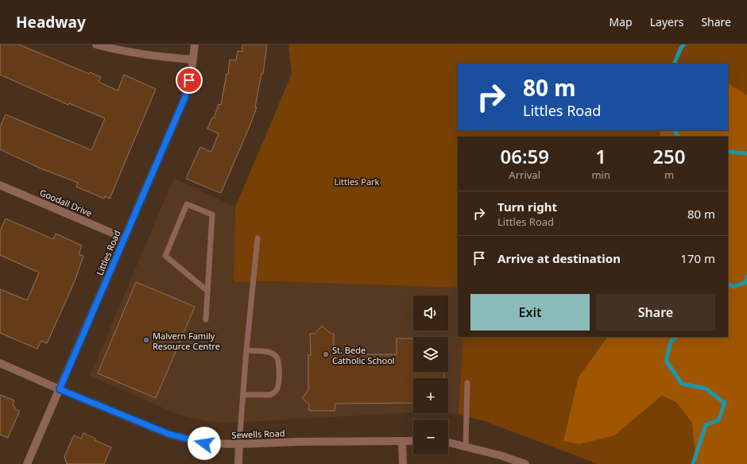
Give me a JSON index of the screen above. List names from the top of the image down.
{
  "streets": {
    "street": ["Goodall Drive", "Littles Road", "Sewells Road"]
  },
  "crossings": [
    ["Goodall Drive", "Littles Road"],
    ["Littles Road", "Sewells Road"]
  ],
  "parks": ["Littles Park"],
  "places": ["Malvern Family Resource Centre", "St. Bede Catholic School"],
  "page": {
    "header": "Headway",
    "nav": ["Map", "Layers", "Share"],
    "turn": ["80 m", "Littles Road"],
    "eta": [
      "06:59",
      "Arrival",
      "1",
      "min",
      "250",
      "m"
    ],
    "list": [
      {
        "name": "Turn right",
        "note": "Littles Road",
        "value": "80 m"
      },
      {
        "name": "Arrive at destination",
        "value": "170 m"
      }
    ],
    "buttons": ["Exit", "Share"],
    "map_buttons": ["+", "−"]
  }
}
